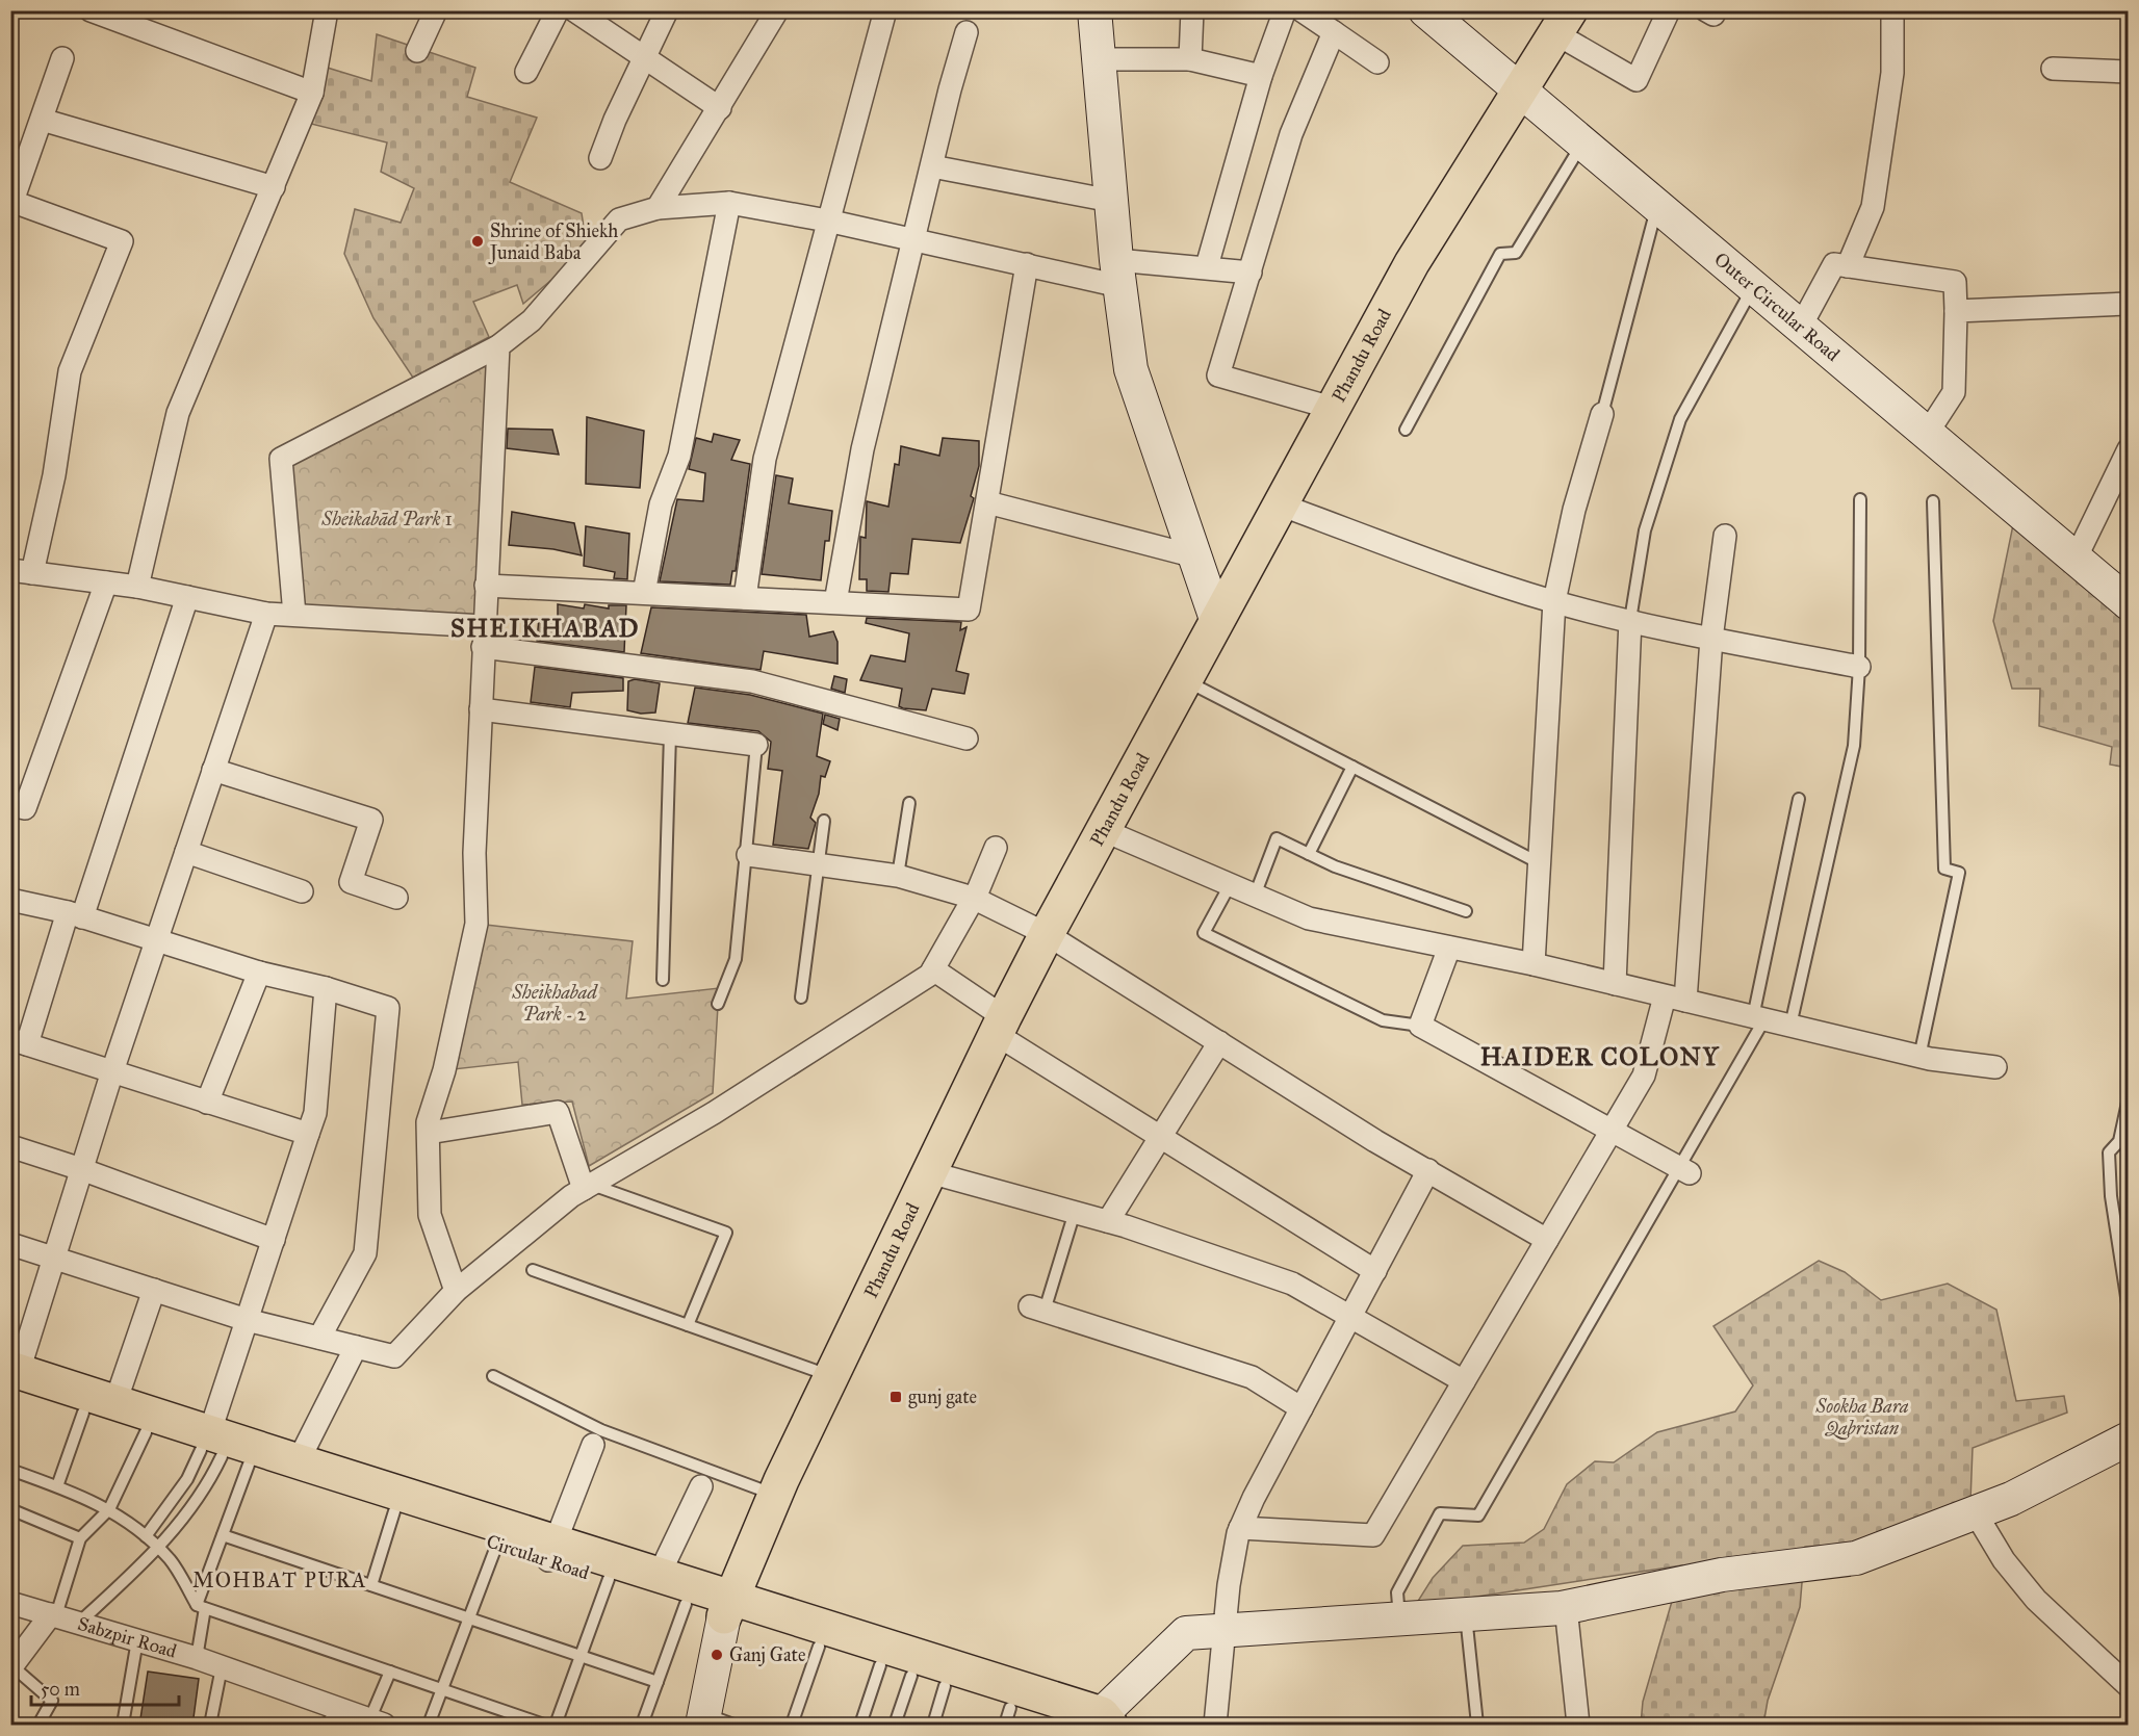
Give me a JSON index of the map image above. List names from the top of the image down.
{
  "streets": {
    "main road": ["Phandu Road", "Circular Road"],
    "street": ["Outer Circular Road", "Sabzpir Road"]
  },
  "crossings": [
    ["Outer Circular Road", "Phandu Road"],
    ["Phandu Road", "Circular Road"]
  ],
  "districts": ["SHEIKHABAD", "HAIDER COLONY", "MOHBAT PURA"],
  "parks": ["Sheikabād Park 1", "Sheikhabad Park - 2", "Sookha Bara Qabristan"],
  "places": {
    "other": ["Shrine of Shiekh Junaid Baba", "Ganj Gate"],
    "transit": ["gunj gate"]
  },
  "scale_bar": "50 m"
}
